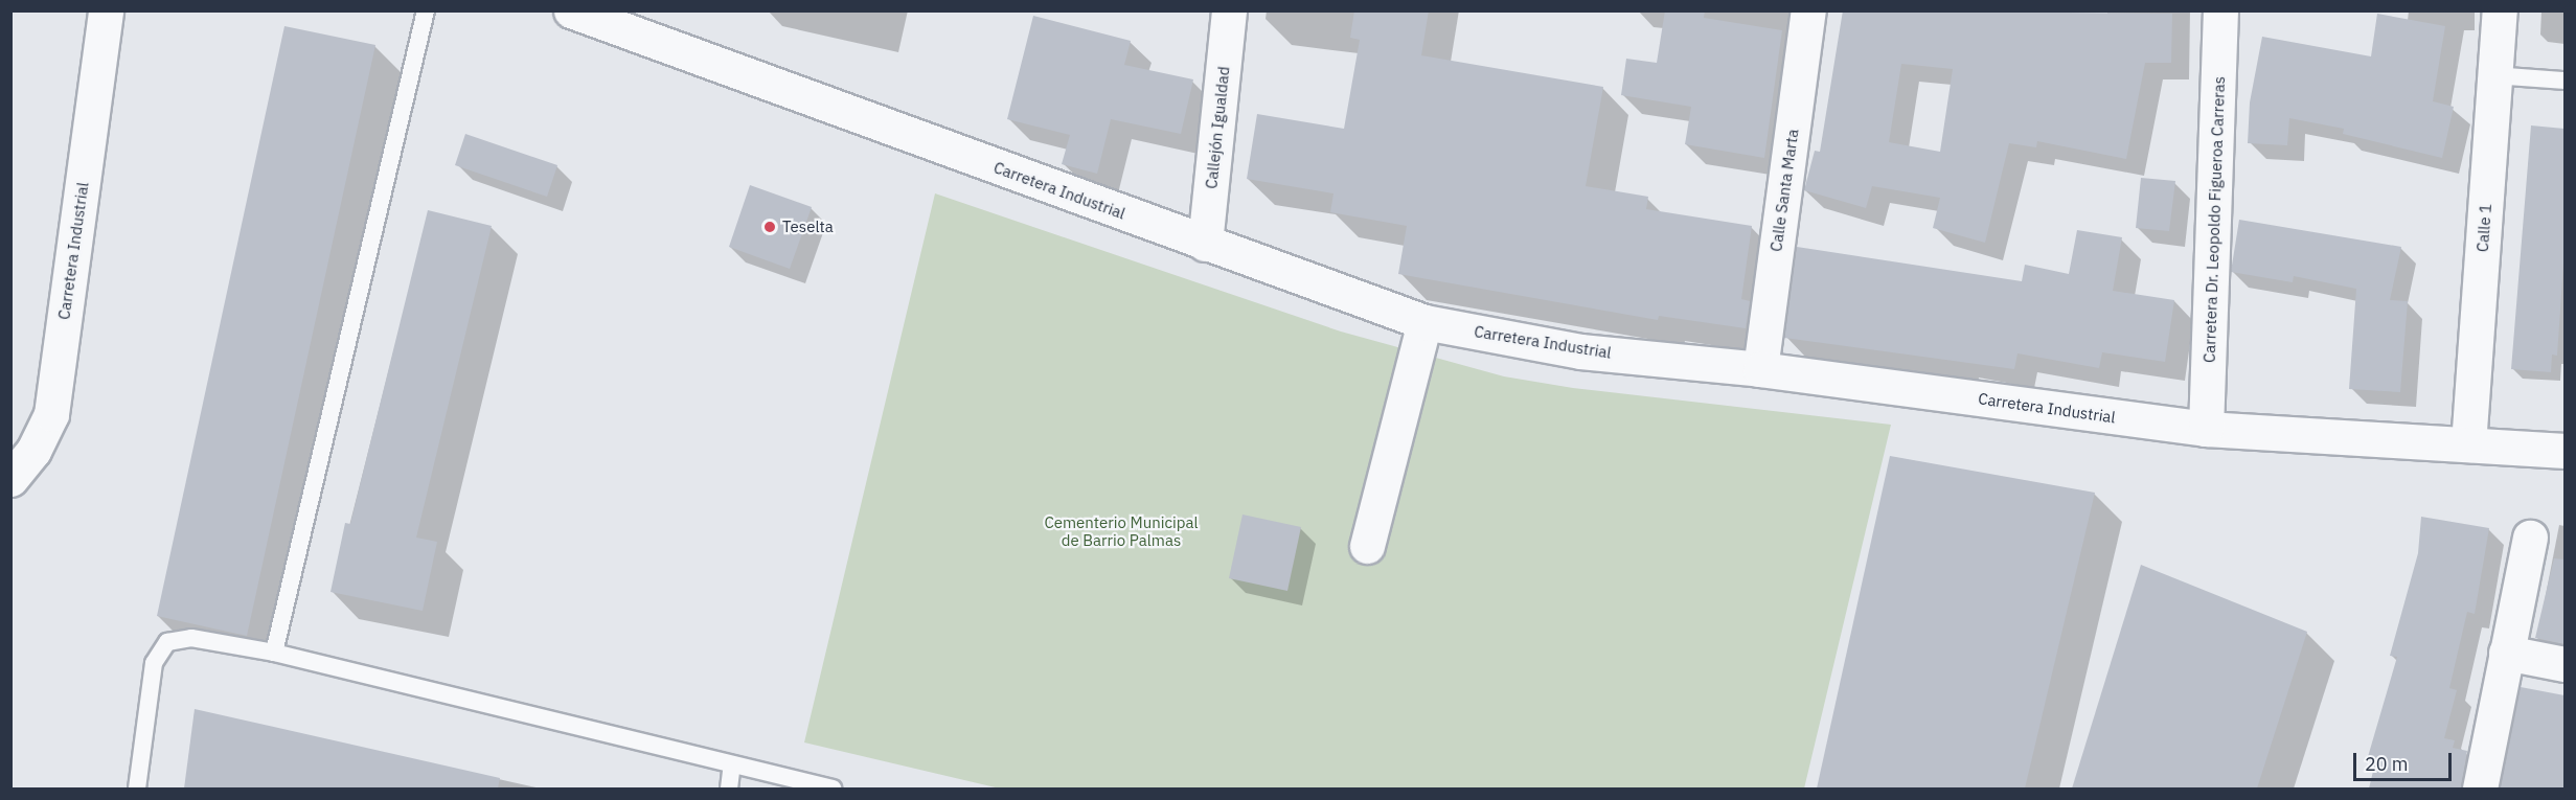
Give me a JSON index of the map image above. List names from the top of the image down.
{
  "streets": {
    "street": [
      "Callejón Igualdad",
      "Carretera Industrial",
      "Calle Santa Marta",
      "Carretera Dr. Leopoldo Figueroa Carreras",
      "Calle 1"
    ]
  },
  "crossings": [
    ["Callejón Igualdad", "Carretera Industrial"],
    ["Carretera Industrial", "Calle Santa Marta"],
    ["Carretera Industrial", "Carretera Dr. Leopoldo Figueroa Carreras"],
    ["Carretera Industrial", "Calle 1"]
  ],
  "parks": ["Cementerio Municipal de Barrio Palmas"],
  "places": ["Teselta"],
  "scale_bar": "20 m"
}
